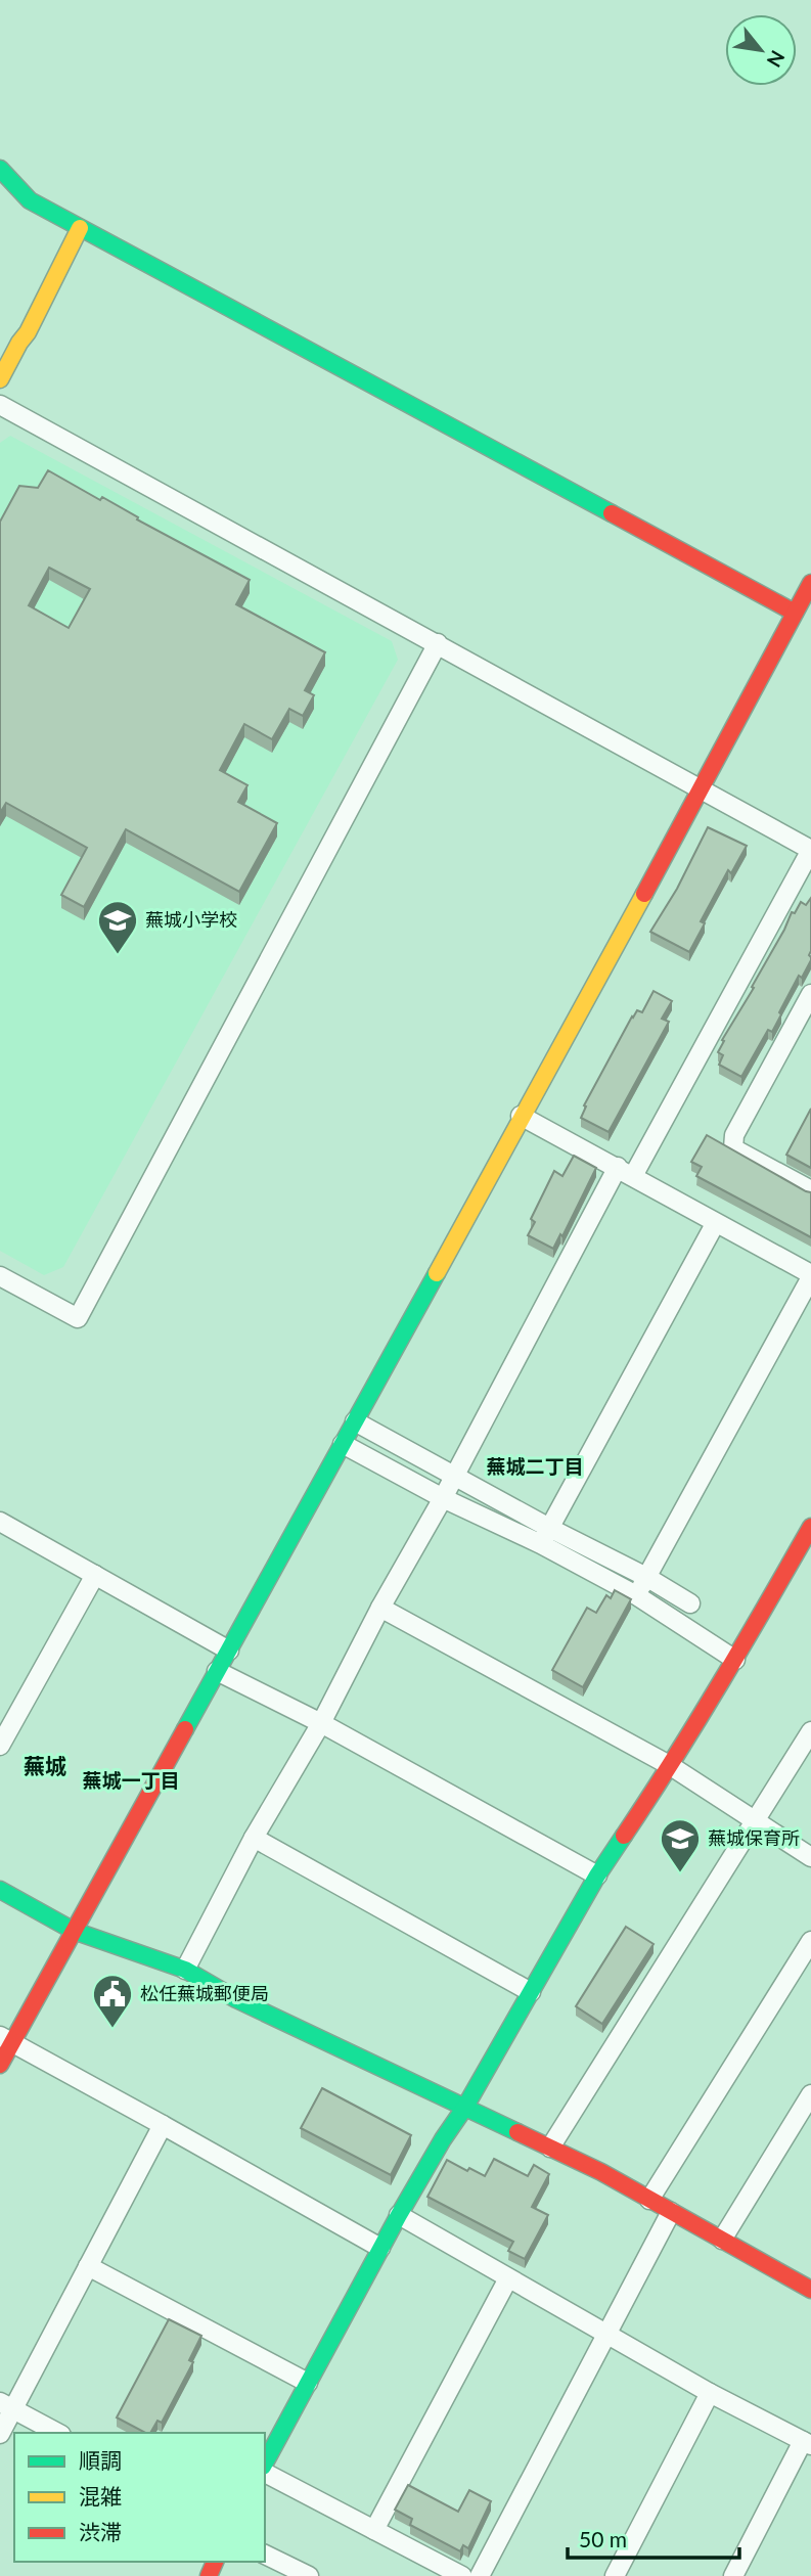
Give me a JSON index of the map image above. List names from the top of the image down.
{
  "districts": ["蕪城二丁目", "蕪城", "蕪城一丁目"],
  "places": {
    "school or university": ["蕪城小学校", "蕪城保育所"],
    "public building": ["松任蕪城郵便局"]
  },
  "legend": ["順調", "混雑", "渋滞"],
  "scale_bar": "50 m",
  "north": "bottom right"
}
